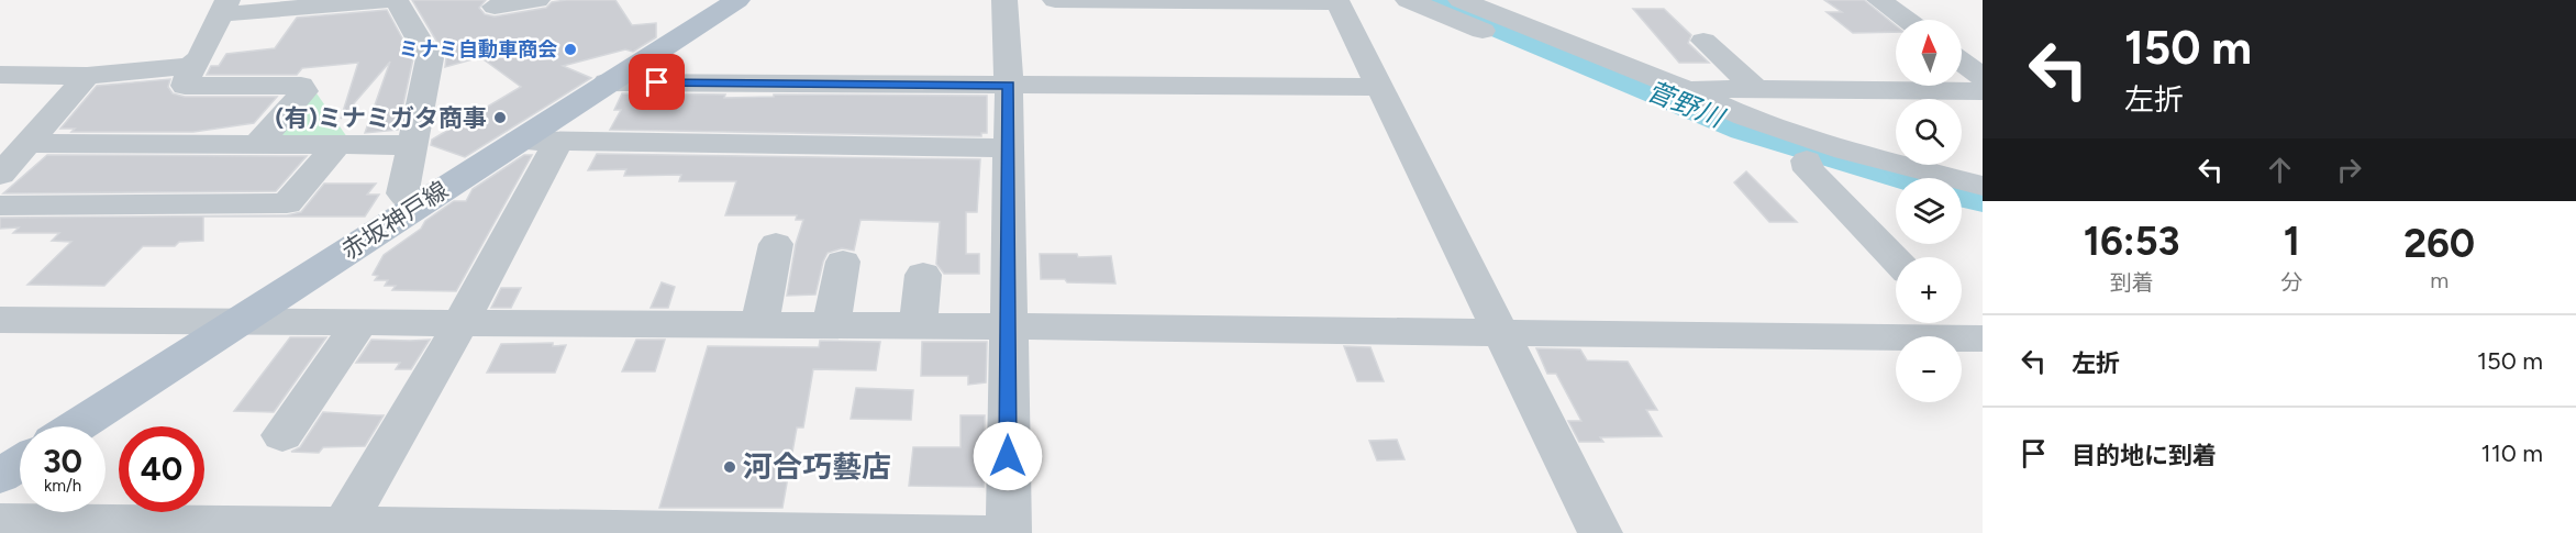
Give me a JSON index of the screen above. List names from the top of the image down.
{
  "streets": {
    "main road": ["赤坂神戸線"]
  },
  "water": ["菅野川"],
  "places": ["ミナミ自動車商会", "(有)ミナミガタ商事", "河合巧藝店"],
  "north": "top",
  "page": {
    "turn": ["150 m", "左折"],
    "map_buttons": ["+", "−"],
    "eta": [
      "16:53",
      "到着",
      "1",
      "分",
      "260",
      "m"
    ],
    "list": [
      {
        "name": "左折",
        "value": "150 m"
      },
      {
        "name": "目的地に到着",
        "value": "110 m"
      }
    ],
    "speed": "30 km/h",
    "limit": "40"
  }
}
